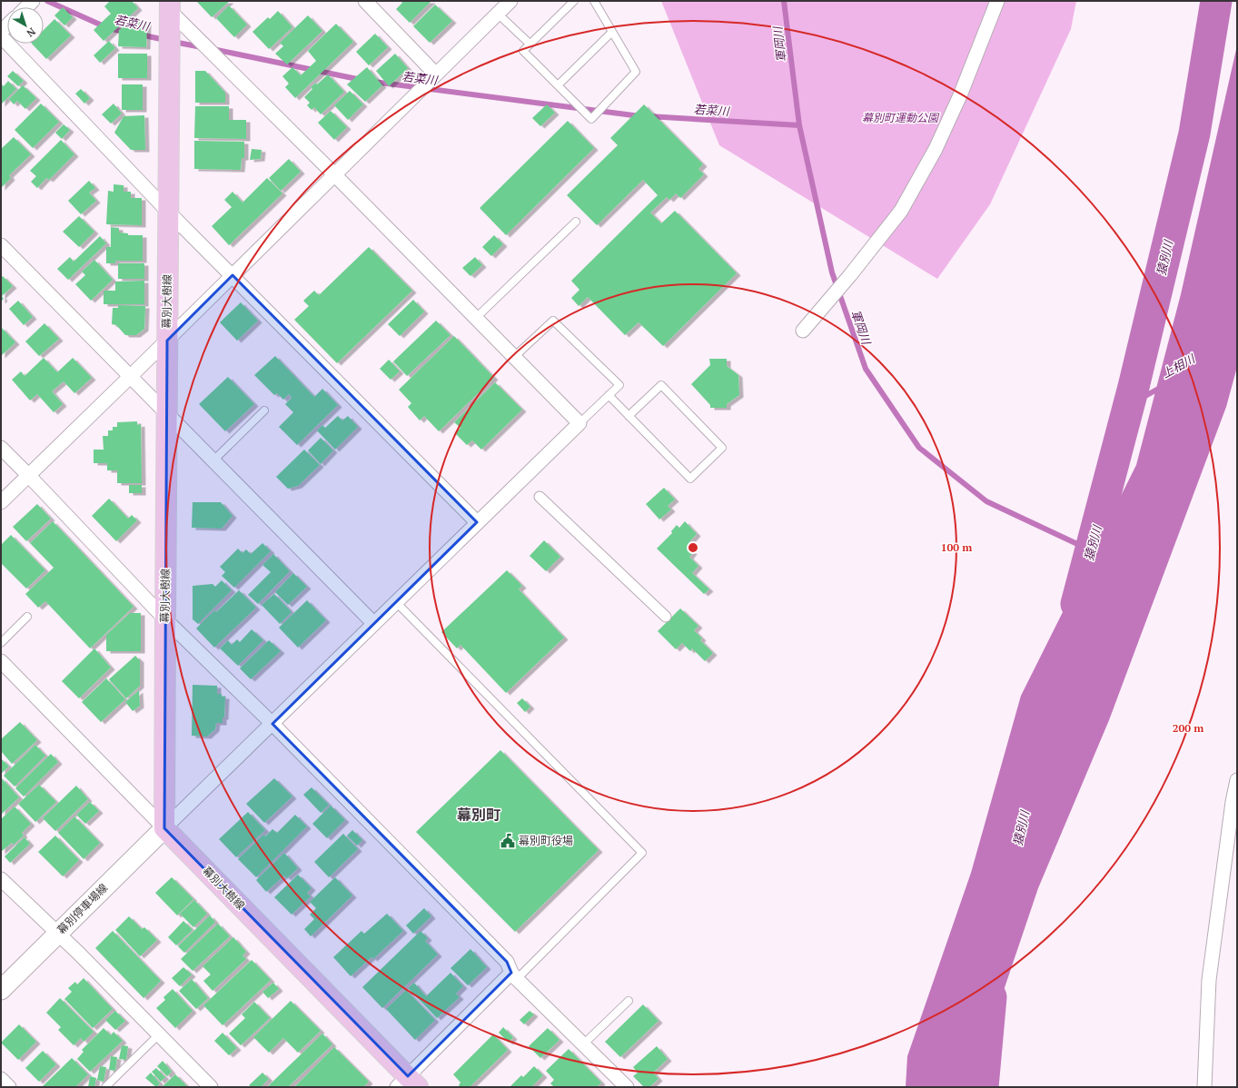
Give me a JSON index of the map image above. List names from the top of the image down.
{
  "streets": {
    "main road": ["幕別大樹線", "幕別停車場線"]
  },
  "crossings": [
    ["幕別大樹線", "幕別停車場線"]
  ],
  "districts": ["幕別町"],
  "water": [
    "若菜川",
    "軍岡川",
    "猿別川",
    "上相川"
  ],
  "parks": ["幕別町運動公園"],
  "places": {
    "public building": ["幕別町役場"]
  },
  "north": "bottom right",
  "rings": ["100 m", "200 m"]
}
